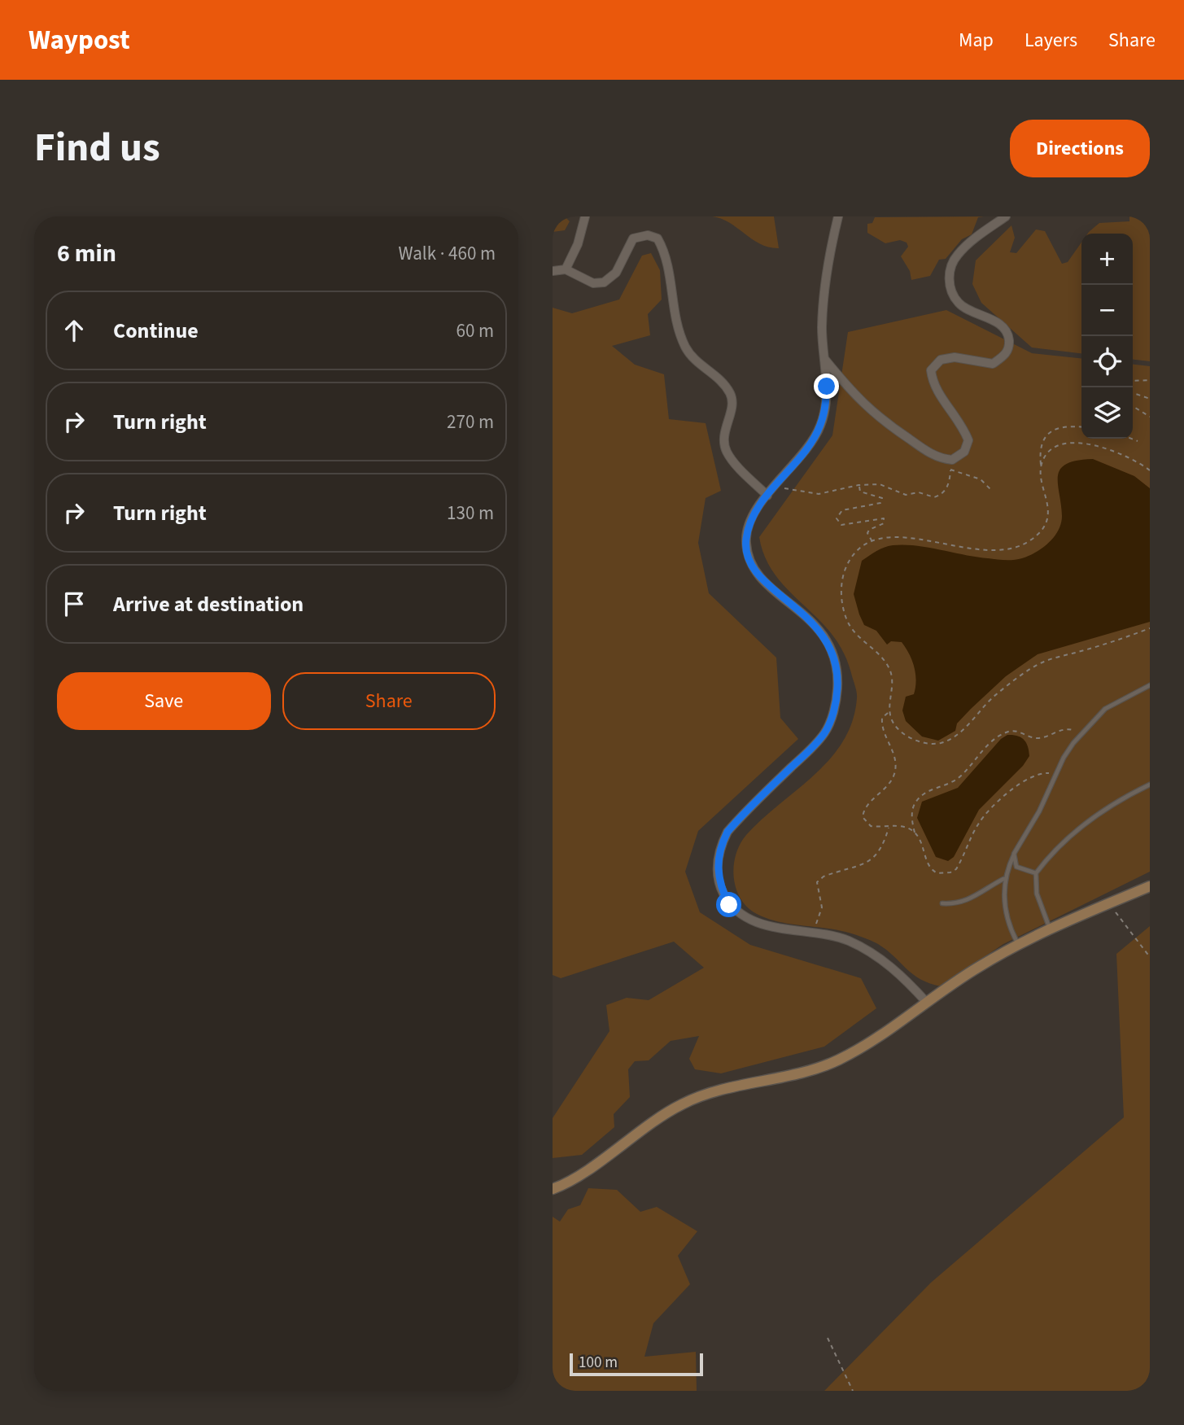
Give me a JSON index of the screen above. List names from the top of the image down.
{
  "scale_bar": "100 m",
  "page": {
    "header": "Waypost",
    "nav": ["Map", "Layers", "Share"],
    "title": "Find us",
    "buttons": [
      "Directions",
      ["Save", "Share"]
    ],
    "heading": ["6 min", "Walk · 460 m"],
    "map_buttons": ["+", "−"],
    "list": [
      ["Continue", "60 m"],
      ["Turn right", "270 m"],
      ["Turn right", "130 m"],
      "Arrive at destination"
    ],
    "scale": "100 m"
  }
}
